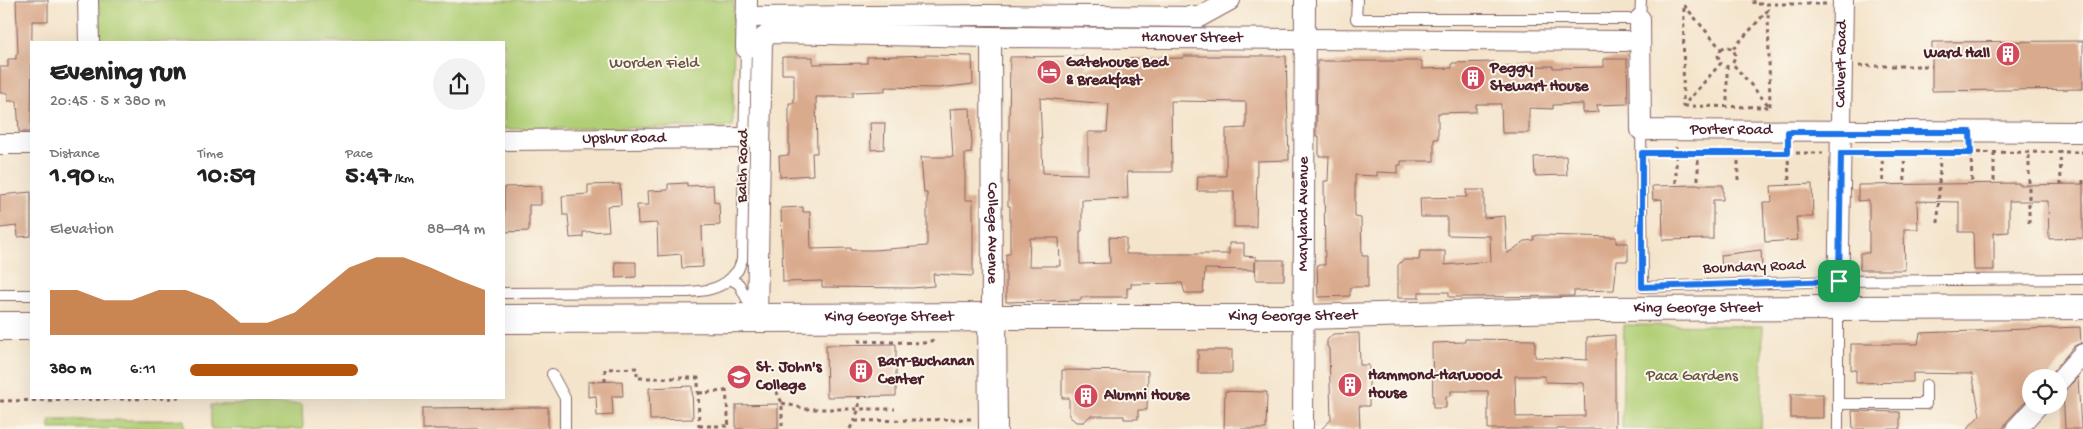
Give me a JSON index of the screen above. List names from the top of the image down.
{
  "streets": {
    "main road": ["College Avenue", "King George Street"],
    "street": [
      "Hanover Street",
      "Calvert Road",
      "Porter Road",
      "Upshur Road",
      "Balch Road",
      "Maryland Avenue"
    ],
    "lane": ["Boundary Road"]
  },
  "crossings": [
    ["Hanover Street", "Balch Road"],
    ["Hanover Street", "Maryland Avenue"],
    ["Hanover Street", "College Avenue"],
    ["Calvert Road", "Porter Road"],
    ["Calvert Road", "Boundary Road"],
    ["Calvert Road", "King George Street"],
    ["Porter Road", "Boundary Road"],
    ["Upshur Road", "Balch Road"],
    ["Maryland Avenue", "King George Street"],
    ["College Avenue", "King George Street"]
  ],
  "parks": ["Worden Field", "Paca Gardens"],
  "places": {
    "building": [
      "Ward Hall",
      "Peggy Stewart House",
      "Barr-Buchanan Center",
      "Hammond-Harwood House",
      "Alumni House"
    ],
    "hotel": ["Gatehouse Bed & Breakfast"],
    "school or university": ["St. John's College"]
  },
  "page": {
    "heading": ["Evening run", "20:45 · 5 × 380 m"],
    "stats": [
      ["Distance", "1.90 km"],
      ["Time", "10:59"],
      ["Pace", "5:47 /km"]
    ],
    "chart": ["Elevation", "88–94 m"],
    "list": [
      {
        "name": "380 m",
        "note": "6:11"
      }
    ]
  }
}
